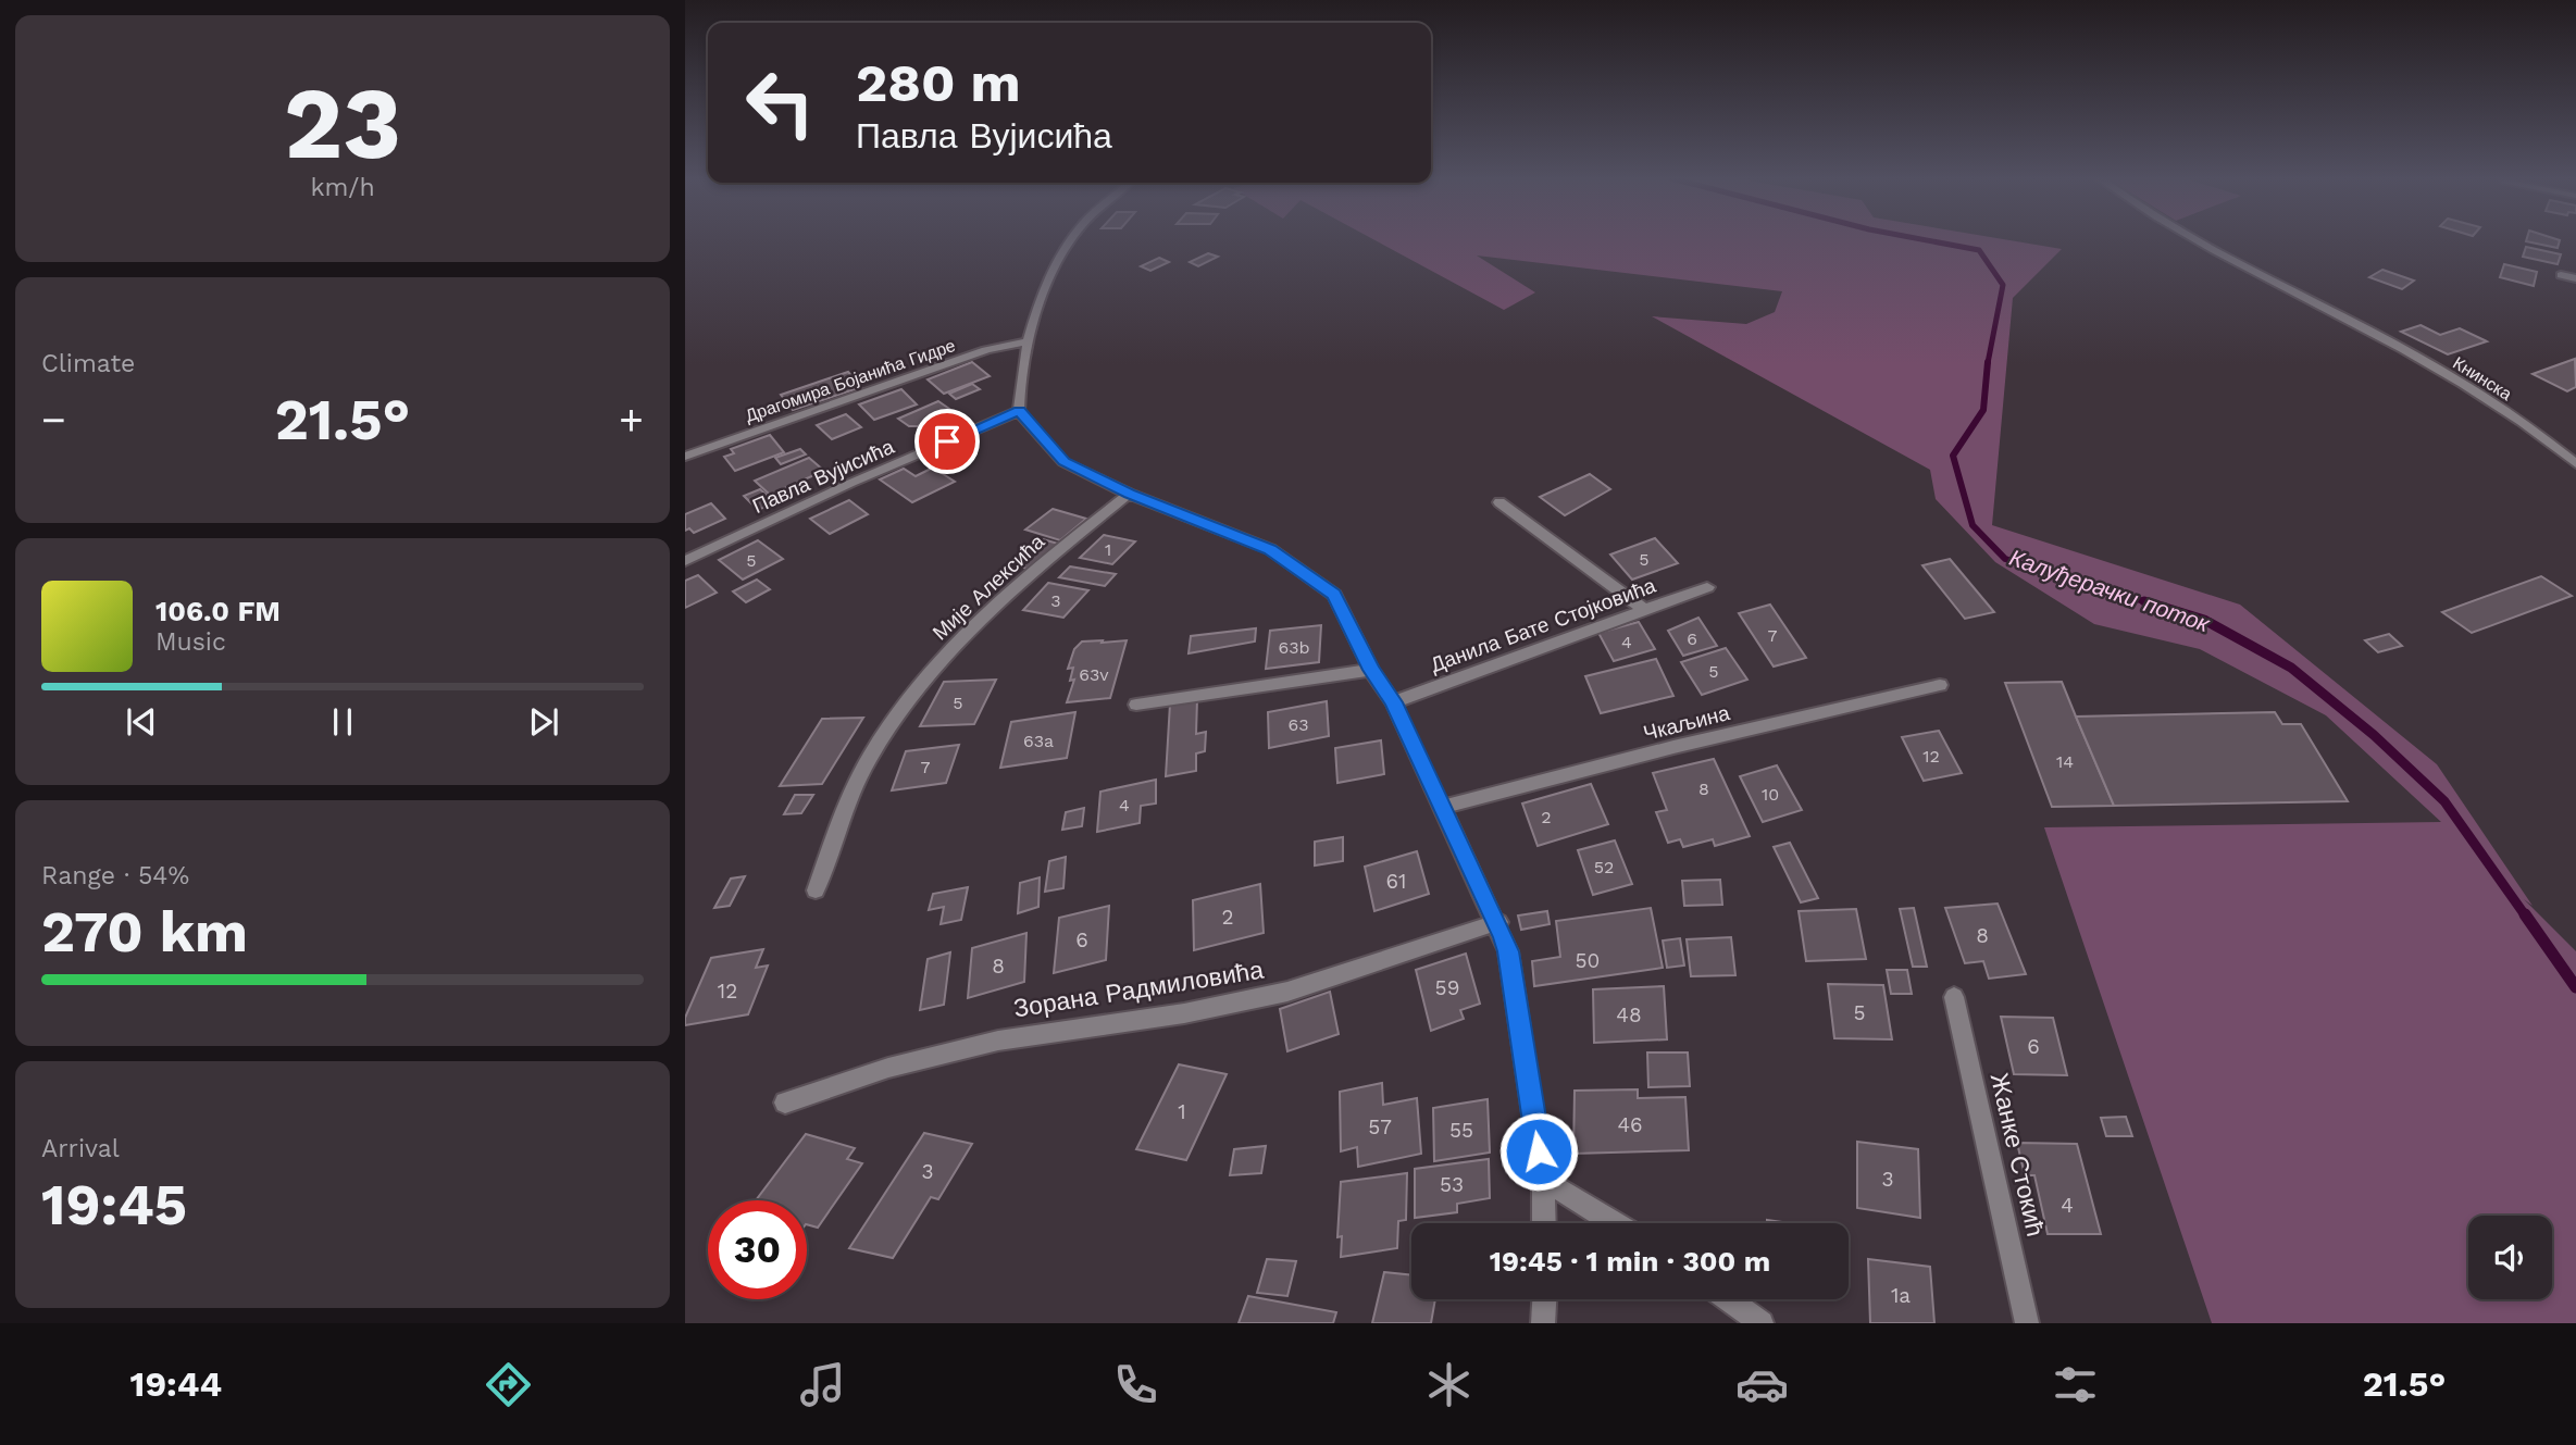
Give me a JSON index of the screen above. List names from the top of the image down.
{
  "streets": {
    "street": [
      "Книнска",
      "Драгомира Бојанића Гидре",
      "Павла Вујисића",
      "Мије Алексића",
      "Данила Бате Стојковића",
      "Чкаљина",
      "Зорана Радмиловића",
      "Жанке Стокић"
    ]
  },
  "water": ["Калуђерачки поток"],
  "house_numbers": [
    "1",
    "5",
    "5",
    "3",
    "7",
    "6",
    "4",
    "63b",
    "5",
    "63v",
    "5",
    "63",
    "63a",
    "12",
    "14",
    "7",
    "8",
    "10",
    "4",
    "2",
    "52",
    "61",
    "2",
    "8",
    "6",
    "50",
    "8",
    "59",
    "12",
    "5",
    "48",
    "6",
    "1",
    "46",
    "57",
    "55",
    "3",
    "3",
    "53",
    "4",
    "1a"
  ],
  "page": {
    "tile": [
      ["23", "km/h"],
      "Climate",
      ["Range · 54%", "270 km"],
      ["Arrival", "19:45"]
    ],
    "turn": ["280 m", "Павла Вујисића"],
    "heat": ["−", "21.5°", "+"],
    "song": ["106.0 FM", "Music"],
    "limit": "30",
    "trip": "19:45 · 1 min · 300 m",
    "tabs": ["19:44", "21.5°"]
  }
}
